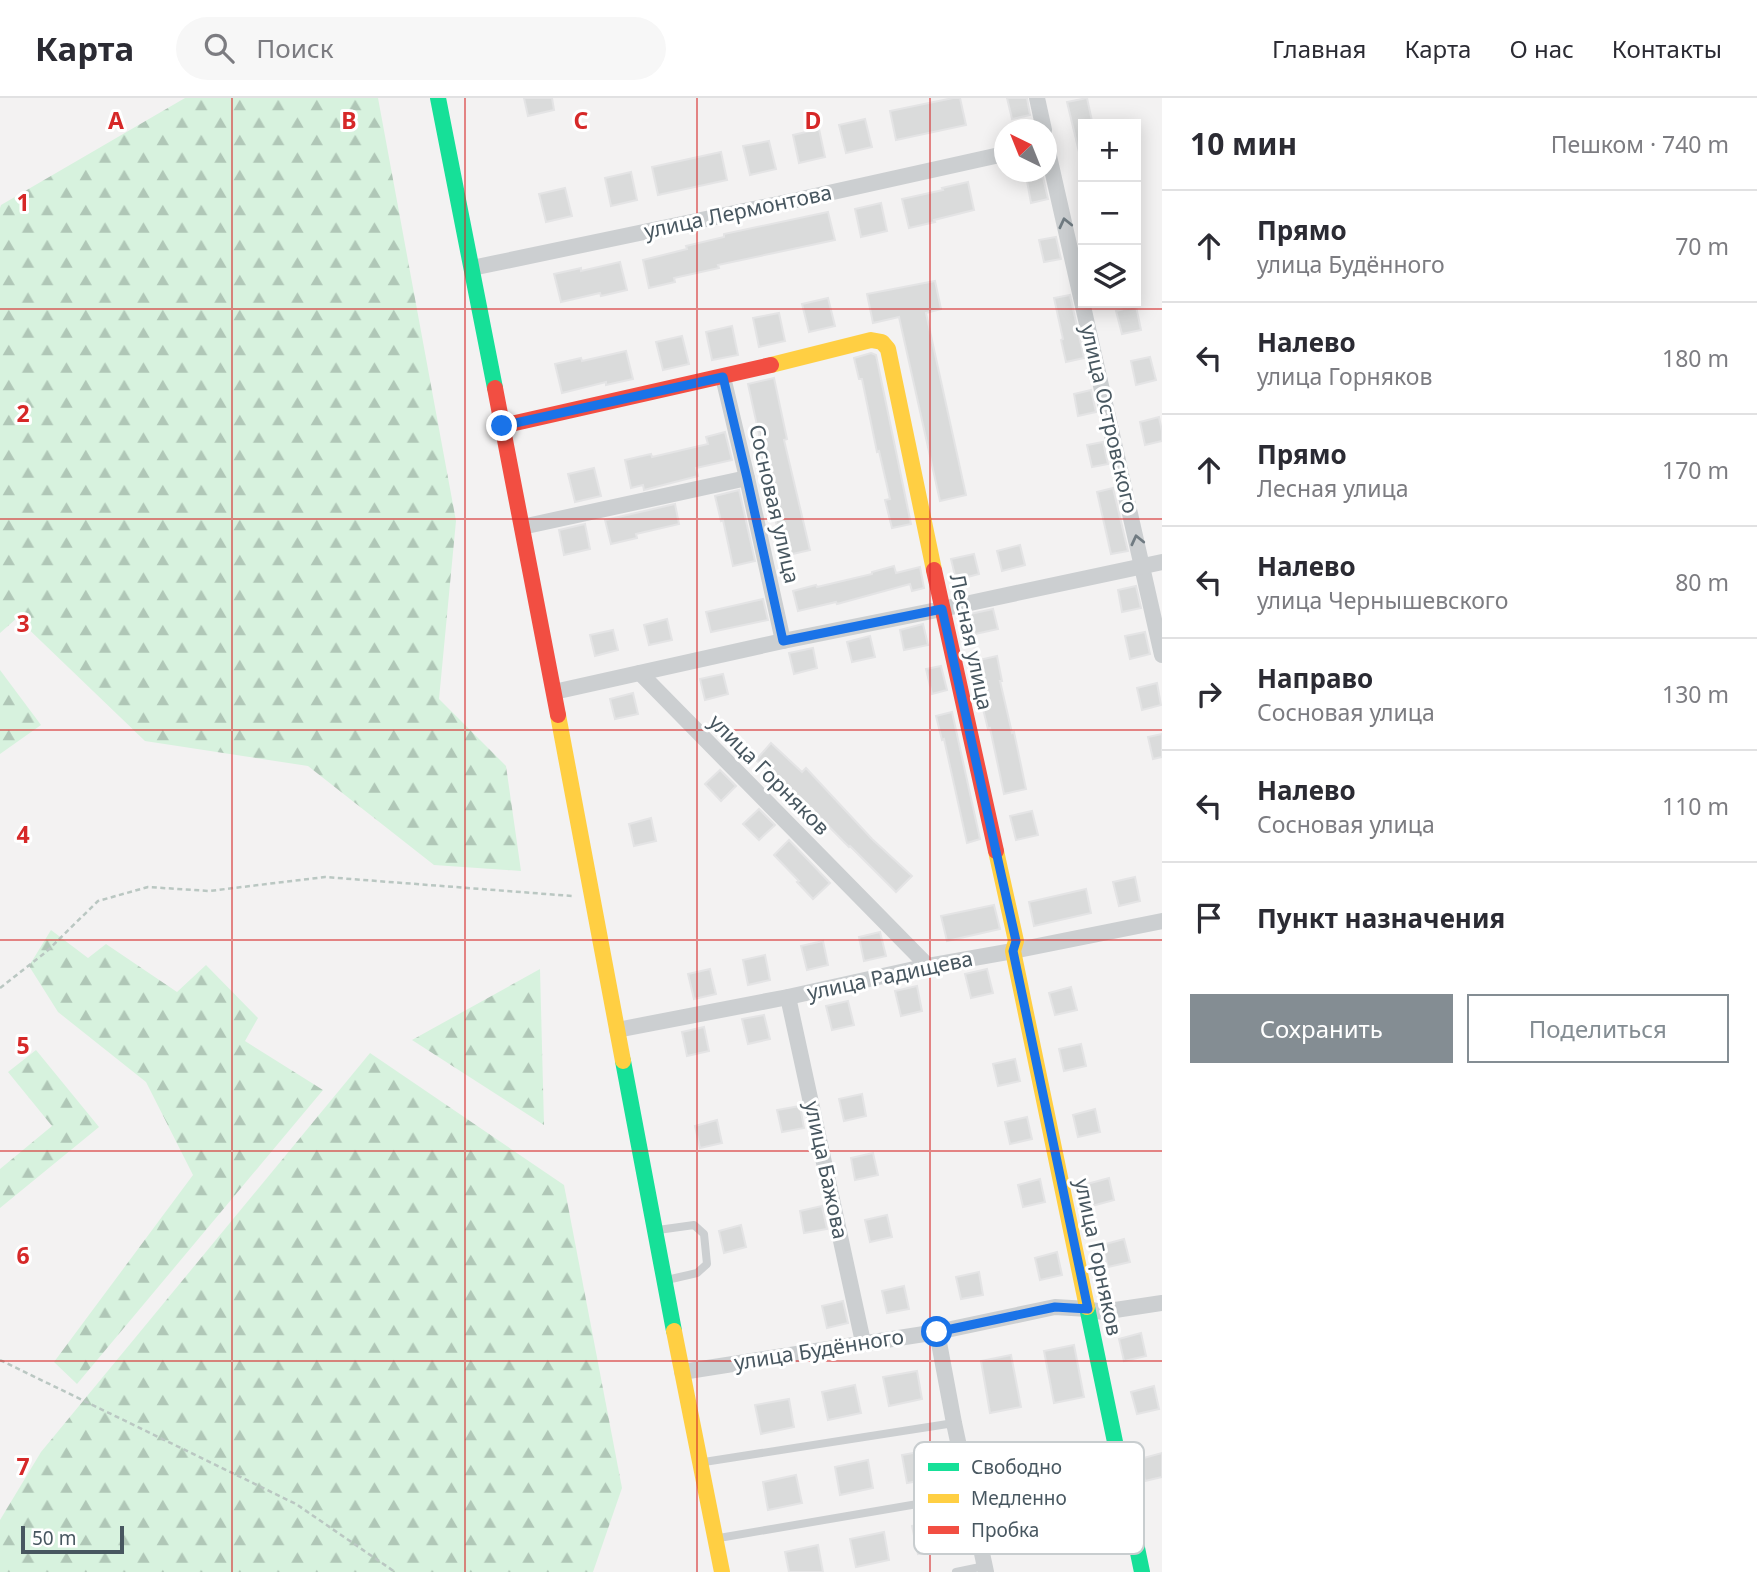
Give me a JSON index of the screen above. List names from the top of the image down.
{
  "streets": {
    "main road": ["Лесная улица", "улица Горняков"],
    "street": [
      "улица Лермонтова",
      "улица Островского",
      "Сосновая улица",
      "улица Радищева",
      "улица Бажова",
      "улица Будённого"
    ]
  },
  "crossings": [
    ["Сосновая улица", "Лесная улица"],
    ["Лесная улица", "улица Горняков"],
    ["Лесная улица", "улица Радищева"],
    ["улица Горняков", "улица Радищева"],
    ["улица Горняков", "улица Будённого"],
    ["улица Радищева", "улица Бажова"],
    ["улица Бажова", "улица Будённого"]
  ],
  "one_way": ["улица Островского"],
  "legend": ["Свободно", "Медленно", "Пробка"],
  "scale_bar": "50 m",
  "north": "top left",
  "page": {
    "header": "Карта",
    "search": "Поиск",
    "nav": [
      "Главная",
      "Карта",
      "О нас",
      "Контакты"
    ],
    "heading": ["10 мин", "Пешком · 740 m"],
    "map_buttons": ["+", "−"],
    "list": [
      ["Прямо", "улица Будённого", "70 m"],
      ["Налево", "улица Горняков", "180 m"],
      ["Прямо", "Лесная улица", "170 m"],
      ["Налево", "улица Чернышевского", "80 m"],
      ["Направо", "Сосновая улица", "130 m"],
      ["Налево", "Сосновая улица", "110 m"],
      "Пункт назначения"
    ],
    "buttons": ["Сохранить", "Поделиться"],
    "scale": "50 m"
  },
  "grid": {
    "columns": [
      "A",
      "B",
      "C",
      "D"
    ],
    "rows": [
      "1",
      "2",
      "3",
      "4",
      "5",
      "6",
      "7"
    ]
  }
}
